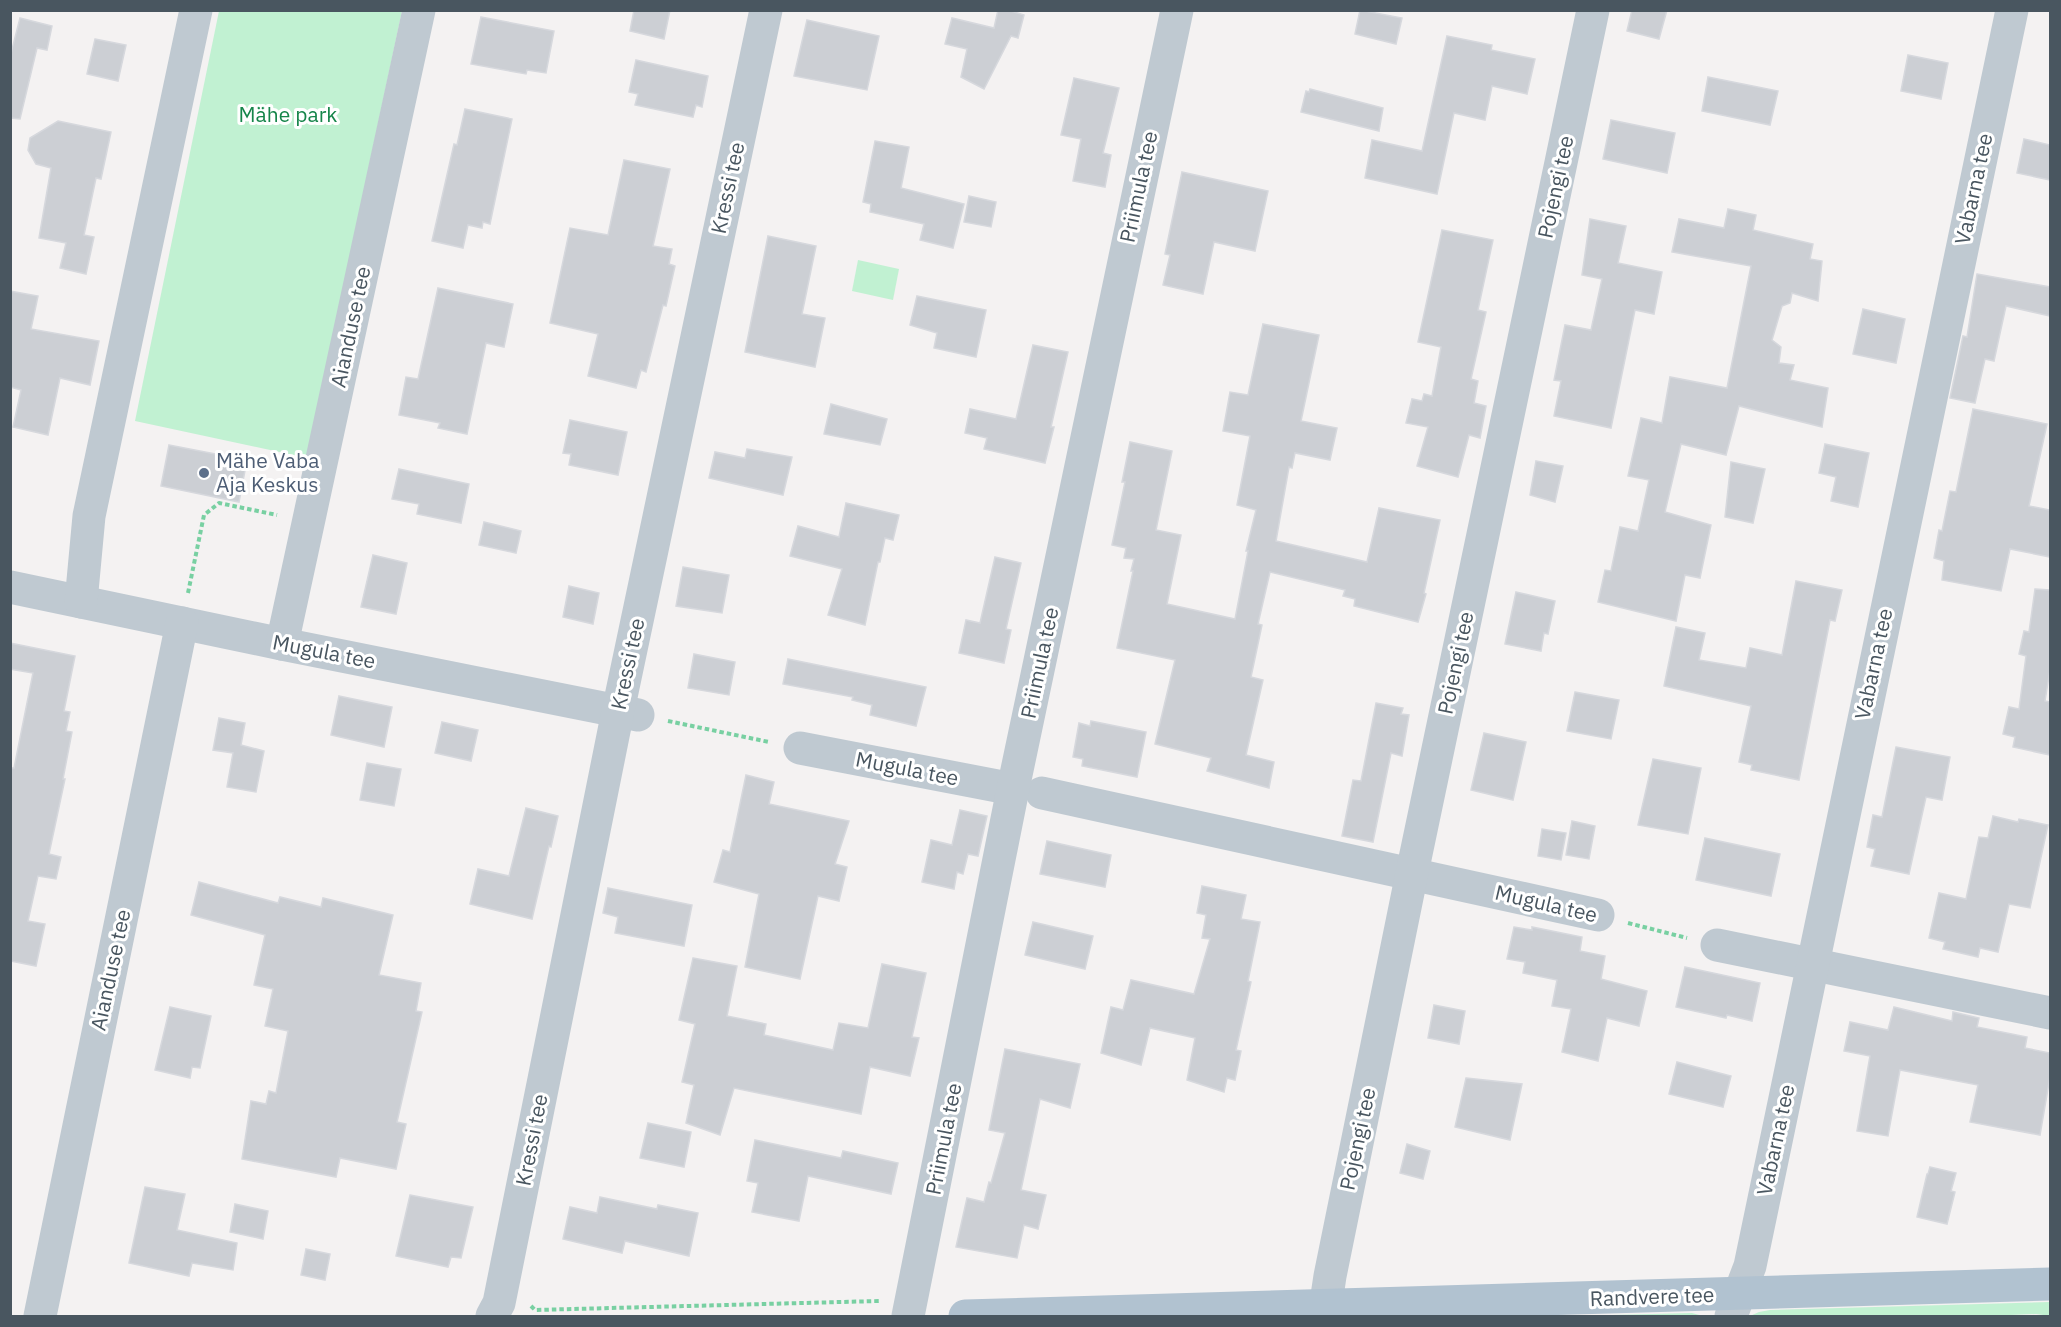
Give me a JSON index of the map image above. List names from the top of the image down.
{
  "streets": {
    "main road": ["Randvere tee"],
    "street": [
      "Priimula tee",
      "Pojengi tee",
      "Kressi tee",
      "Vabarna tee",
      "Aianduse tee",
      "Mugula tee"
    ]
  },
  "crossings": [
    ["Priimula tee", "Mugula tee"],
    ["Pojengi tee", "Mugula tee"],
    ["Pojengi tee", "Randvere tee"],
    ["Kressi tee", "Mugula tee"],
    ["Vabarna tee", "Randvere tee"],
    ["Aianduse tee", "Mugula tee"]
  ],
  "parks": ["Mähe park"],
  "places": ["Mähe Vaba Aja Keskus"]
}
